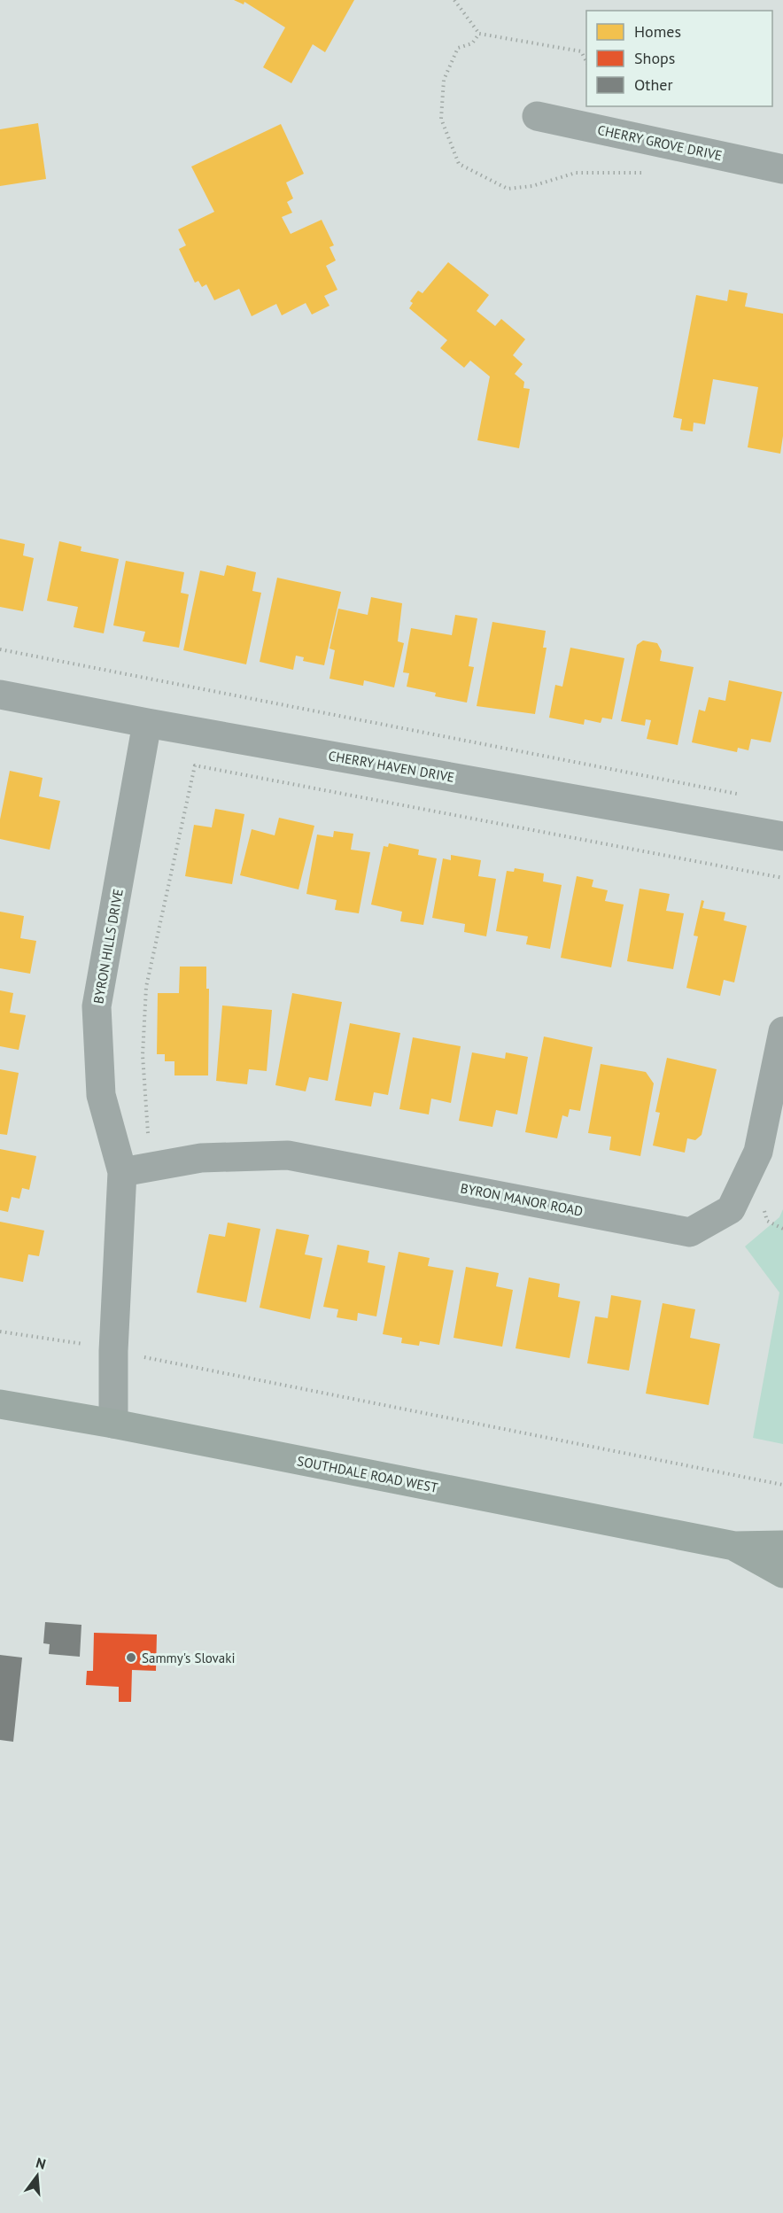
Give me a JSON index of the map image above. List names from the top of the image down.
{
  "streets": {
    "main road": ["SOUTHDALE ROAD WEST"],
    "street": [
      "CHERRY GROVE DRIVE",
      "CHERRY HAVEN DRIVE",
      "BYRON HILLS DRIVE",
      "BYRON MANOR ROAD"
    ]
  },
  "crossings": [
    ["CHERRY HAVEN DRIVE", "BYRON HILLS DRIVE"],
    ["BYRON HILLS DRIVE", "BYRON MANOR ROAD"],
    ["BYRON HILLS DRIVE", "SOUTHDALE ROAD WEST"]
  ],
  "places": ["Sammy's Slovaki"],
  "legend": ["Homes", "Shops", "Other"],
  "north": "top"
}
